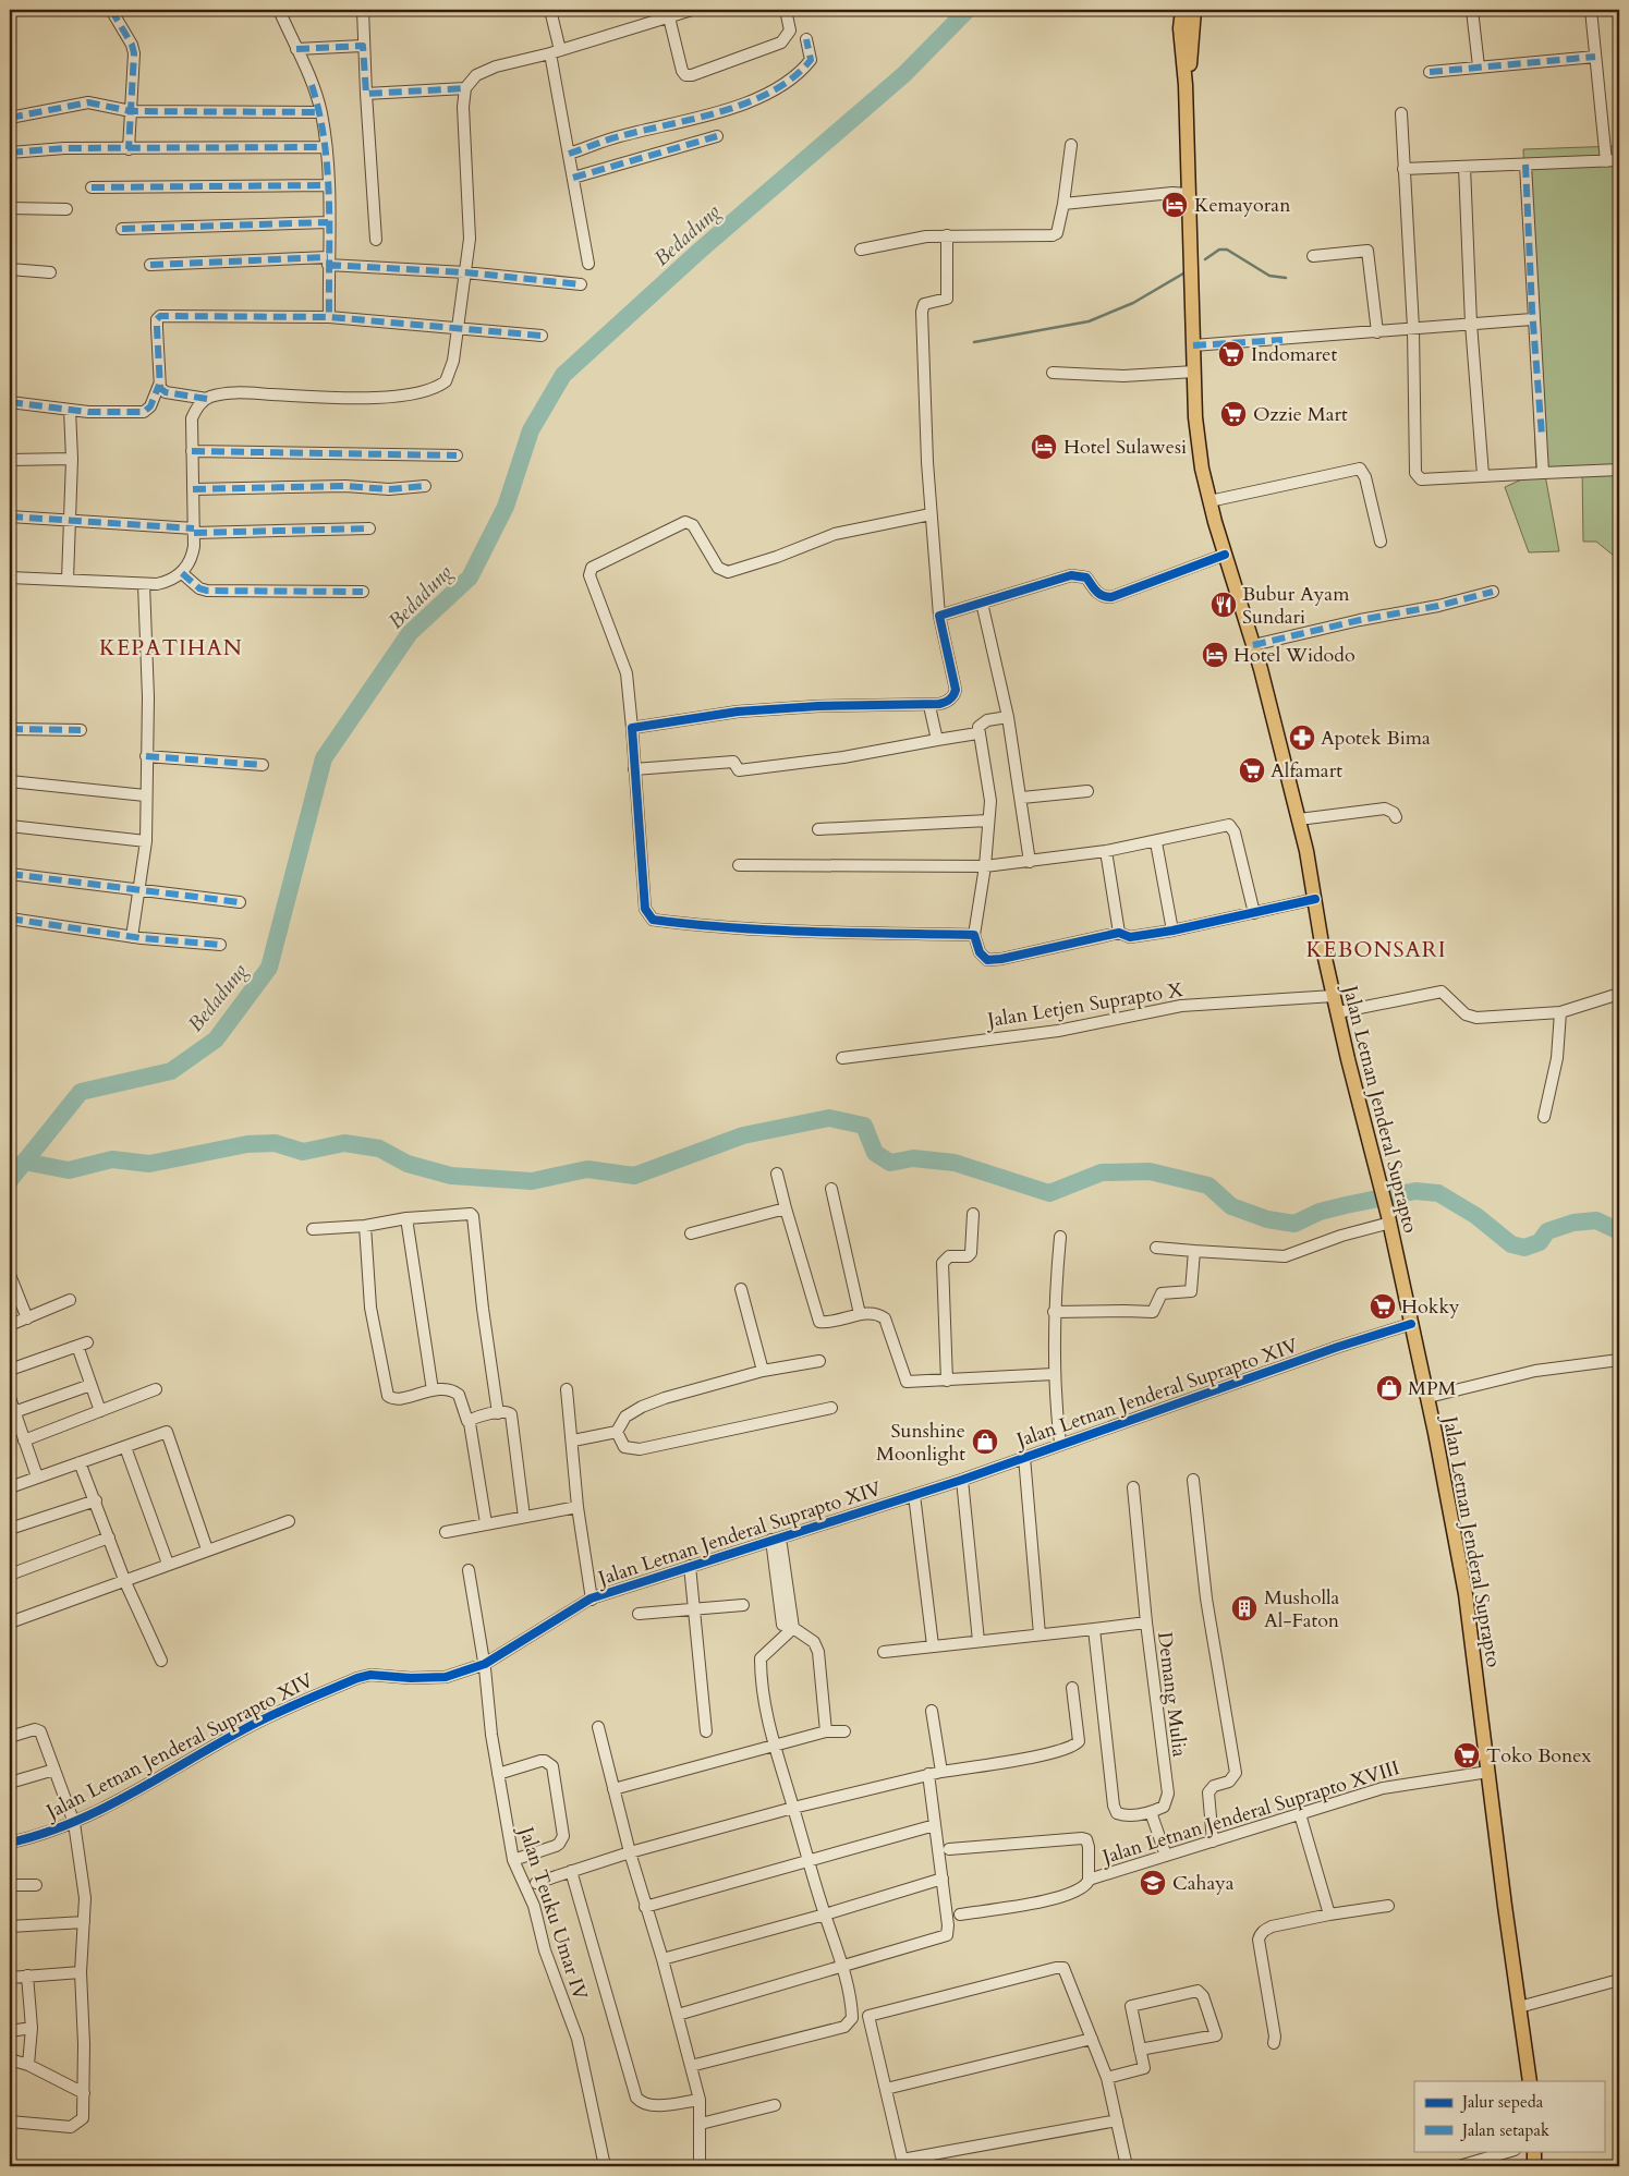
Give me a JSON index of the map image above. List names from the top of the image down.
{
  "streets": {
    "main road": ["Jalan Letnan Jenderal Suprapto"],
    "street": [
      "Jalan Letjen Suprapto X",
      "Jalan Letnan Jenderal Suprapto XIV",
      "Demang Mulia",
      "Jalan Letnan Jenderal Suprapto XVIII",
      "Jalan Teuku Umar IV"
    ]
  },
  "crossings": [
    ["Jalan Letjen Suprapto X", "Jalan Letnan Jenderal Suprapto"],
    ["Jalan Letnan Jenderal Suprapto", "Jalan Letnan Jenderal Suprapto XIV"],
    ["Jalan Letnan Jenderal Suprapto", "Jalan Letnan Jenderal Suprapto XVIII"],
    ["Jalan Letnan Jenderal Suprapto XIV", "Jalan Teuku Umar IV"]
  ],
  "districts": ["KEPATIHAN", "KEBONSARI"],
  "water": ["Bedadung"],
  "places": {
    "hotel": ["Kemayoran", "Hotel Sulawesi", "Hotel Widodo"],
    "supermarket": [
      "Indomaret",
      "Ozzie Mart",
      "Alfamart",
      "Hokky",
      "Toko Bonex"
    ],
    "restaurant": ["Bubur Ayam Sundari"],
    "pharmacy": ["Apotek Bima"],
    "shop": ["MPM", "Sunshine Moonlight"],
    "building": ["Musholla Al-Faton"],
    "school or university": ["Cahaya"]
  },
  "legend": ["Jalur sepeda", "Jalan setapak"]
}
